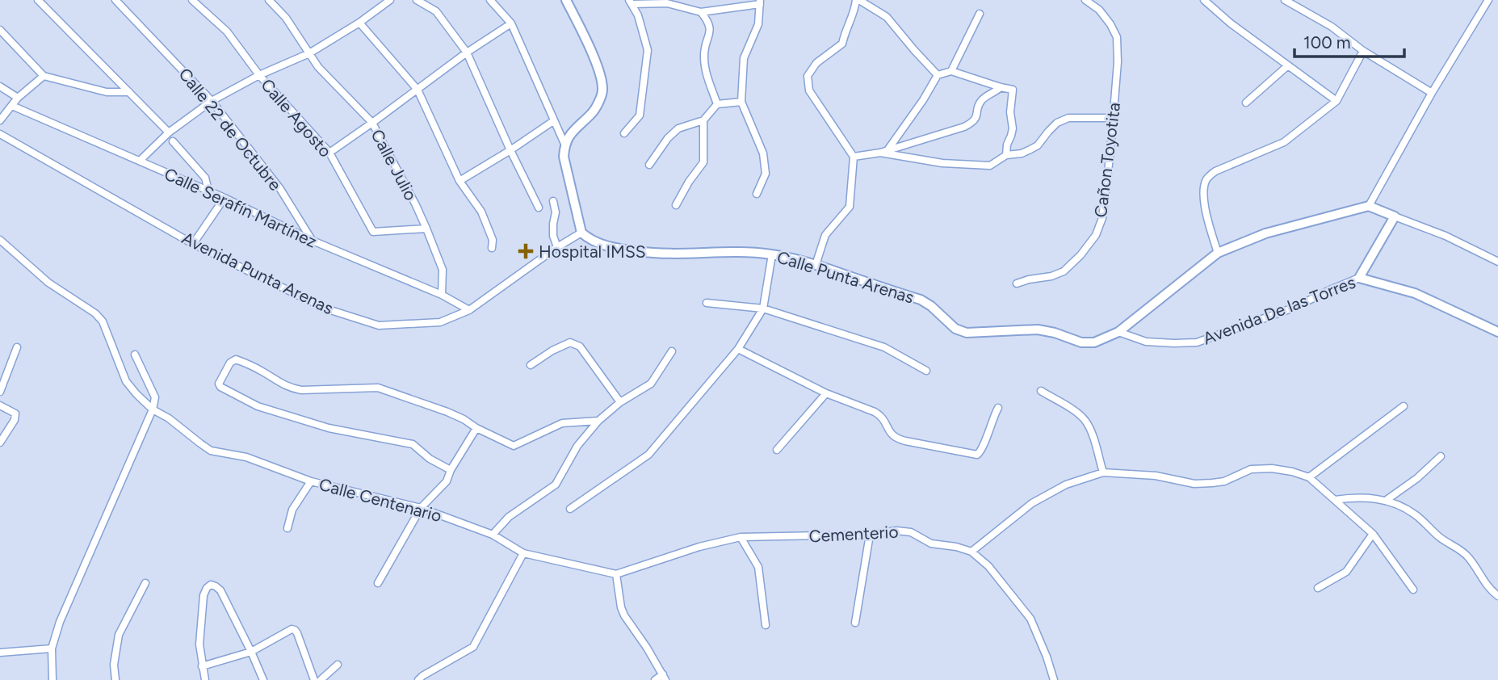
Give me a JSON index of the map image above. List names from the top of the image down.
{
  "streets": {
    "street": [
      "Calle Agosto",
      "Calle 22 de Octubre",
      "Cañon Toyotita",
      "Calle Julio",
      "Calle Serafín Martínez",
      "Avenida Punta Arenas",
      "Calle Punta Arenas",
      "Avenida De las Torres",
      "Calle Centenario",
      "Cementerio"
    ]
  },
  "crossings": [
    ["Calle Agosto", "Calle Julio"],
    ["Calle 22 de Octubre", "Calle Serafín Martínez"],
    ["Calle Julio", "Calle Serafín Martínez"],
    ["Calle Serafín Martínez", "Avenida Punta Arenas"],
    ["Avenida Punta Arenas", "Calle Punta Arenas"],
    ["Calle Punta Arenas", "Avenida De las Torres"],
    ["Calle Centenario", "Cementerio"]
  ],
  "places": {
    "health": ["Hospital IMSS"]
  },
  "scale_bar": "100 m"
}
